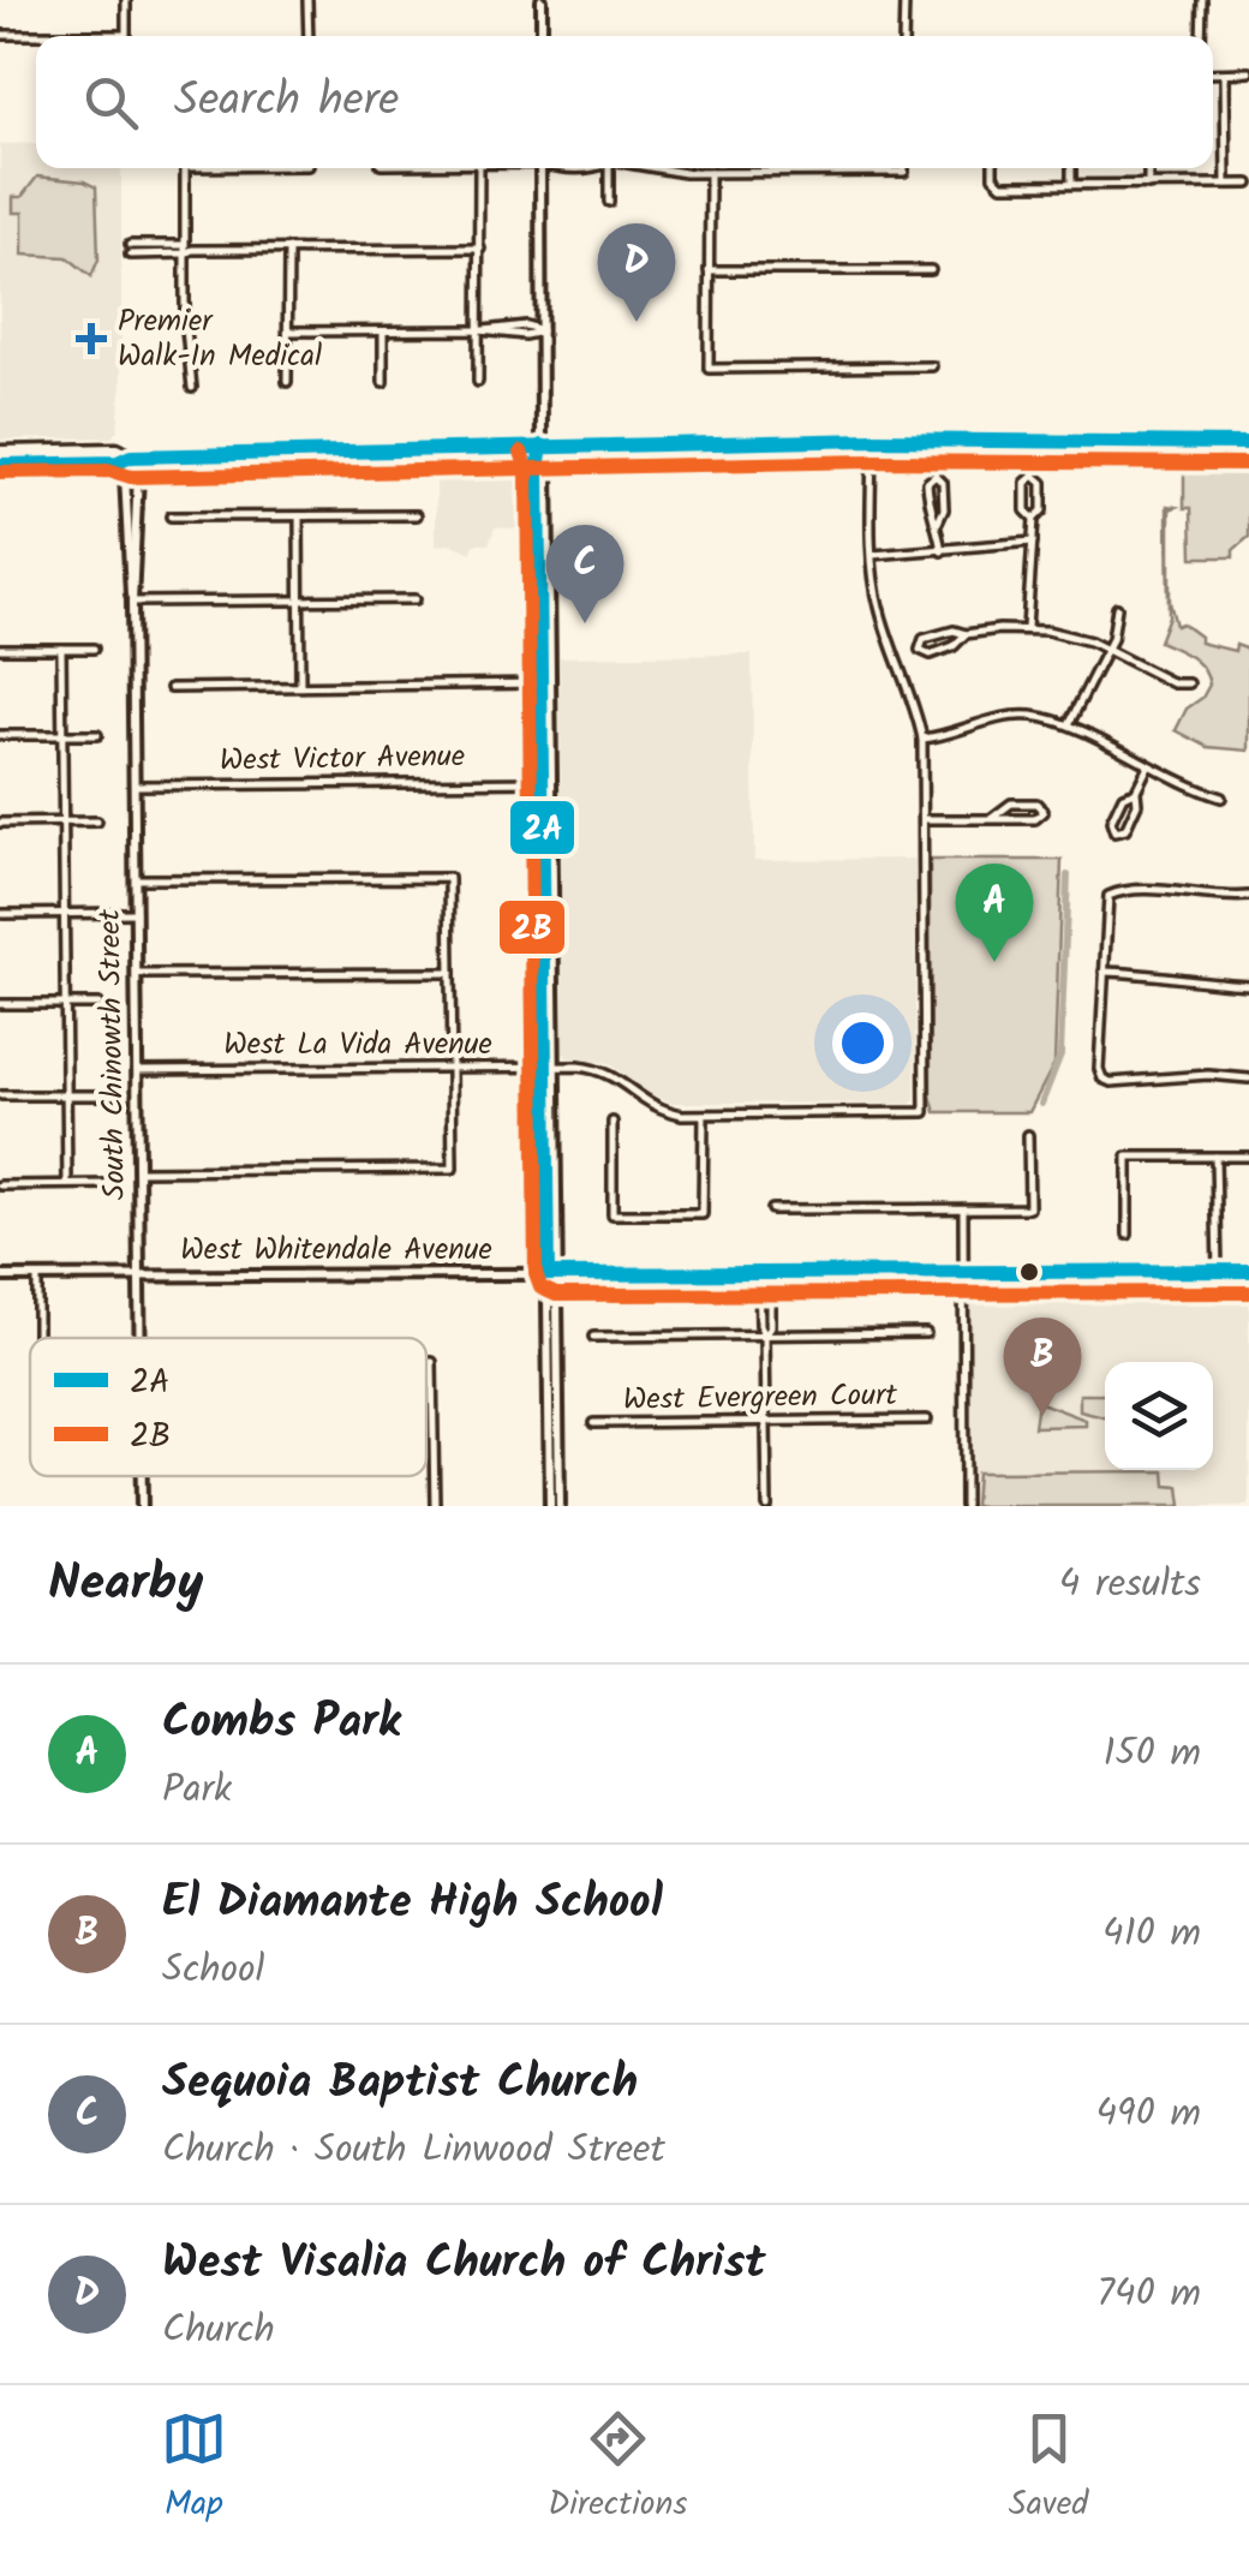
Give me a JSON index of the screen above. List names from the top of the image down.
{
  "streets": {
    "street": [
      "West Victor Avenue",
      "West La Vida Avenue",
      "South Chinowth Street",
      "West Whitendale Avenue",
      "West Evergreen Court"
    ]
  },
  "crossings": [
    ["West Victor Avenue", "South Chinowth Street"],
    ["West La Vida Avenue", "South Chinowth Street"],
    ["South Chinowth Street", "West Whitendale Avenue"]
  ],
  "places": {
    "health": ["Premier Walk-In Medical"]
  },
  "lines": ["transit line 2A", "transit line 2B"],
  "legend": ["2A", "2B"],
  "page": {
    "search": "Search here",
    "pins": [
      "D",
      "C",
      "A",
      "B"
    ],
    "heading": ["Nearby", "4 results"],
    "list": [
      {
        "mark": "A",
        "name": "Combs Park",
        "note": "Park",
        "value": "150 m"
      },
      {
        "mark": "B",
        "name": "El Diamante High School",
        "note": "School",
        "value": "410 m"
      },
      {
        "mark": "C",
        "name": "Sequoia Baptist Church",
        "note": "Church · South Linwood Street",
        "value": "490 m"
      },
      {
        "mark": "D",
        "name": "West Visalia Church of Christ",
        "note": "Church",
        "value": "740 m"
      }
    ],
    "nav": ["Map", "Directions", "Saved"]
  }
}
